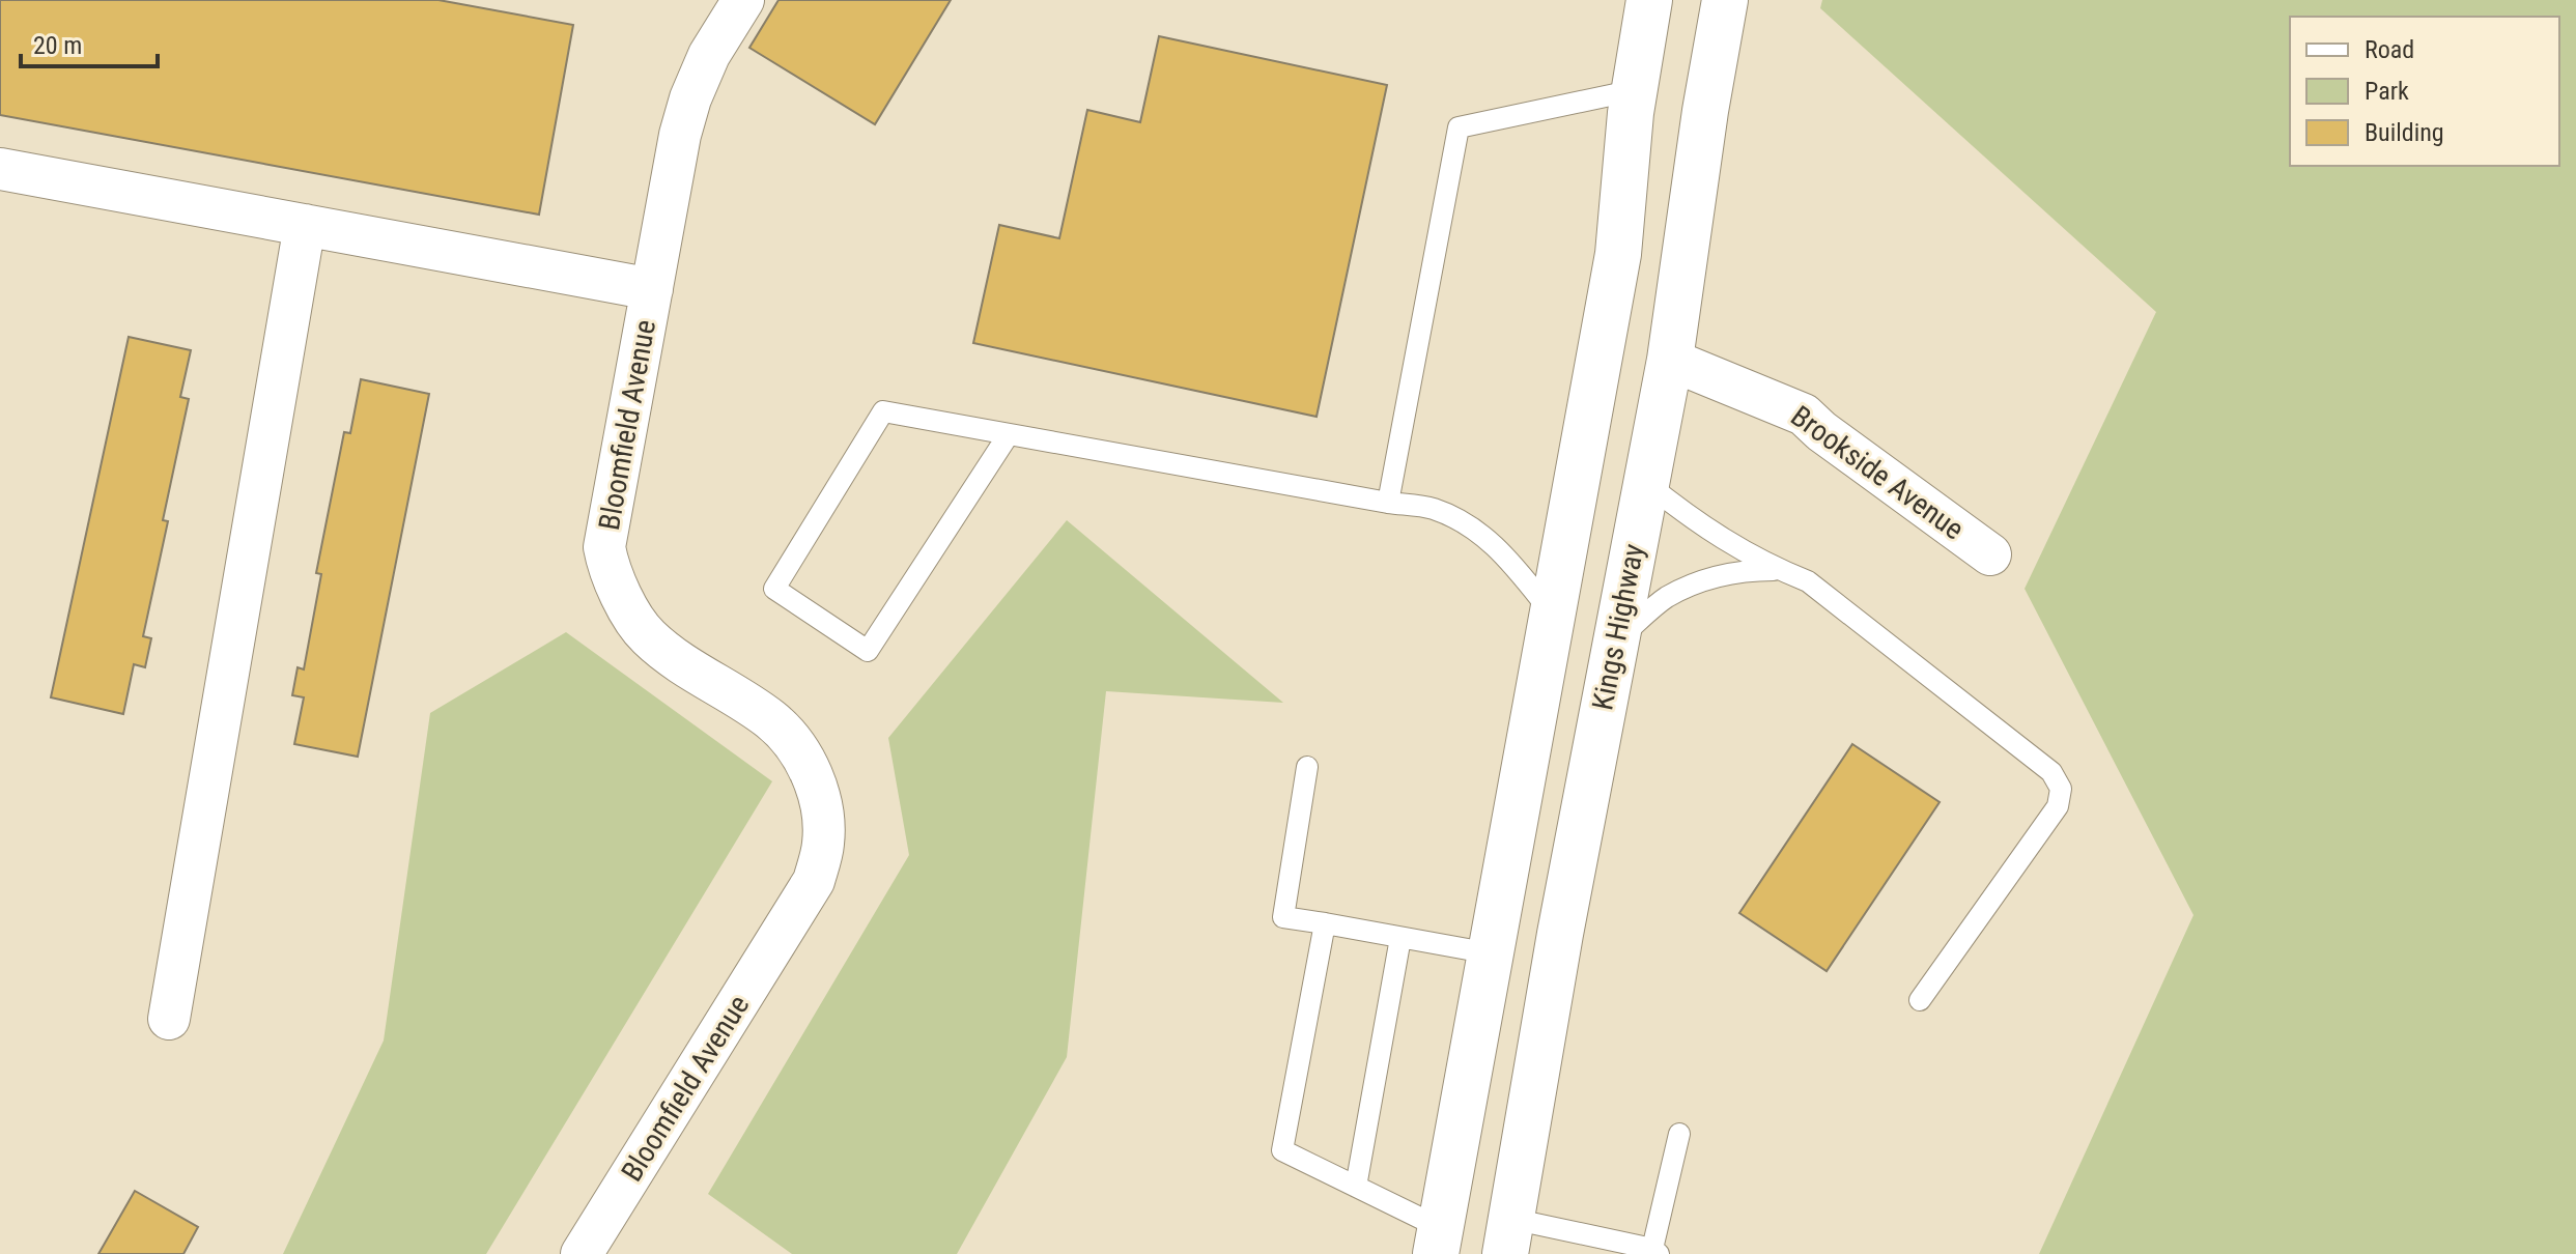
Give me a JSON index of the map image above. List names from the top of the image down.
{
  "streets": {
    "main road": ["Kings Highway"],
    "street": ["Bloomfield Avenue", "Brookside Avenue"]
  },
  "crossings": [
    ["Brookside Avenue", "Kings Highway"]
  ],
  "legend": ["Road", "Park", "Building"],
  "scale_bar": "20 m"
}
